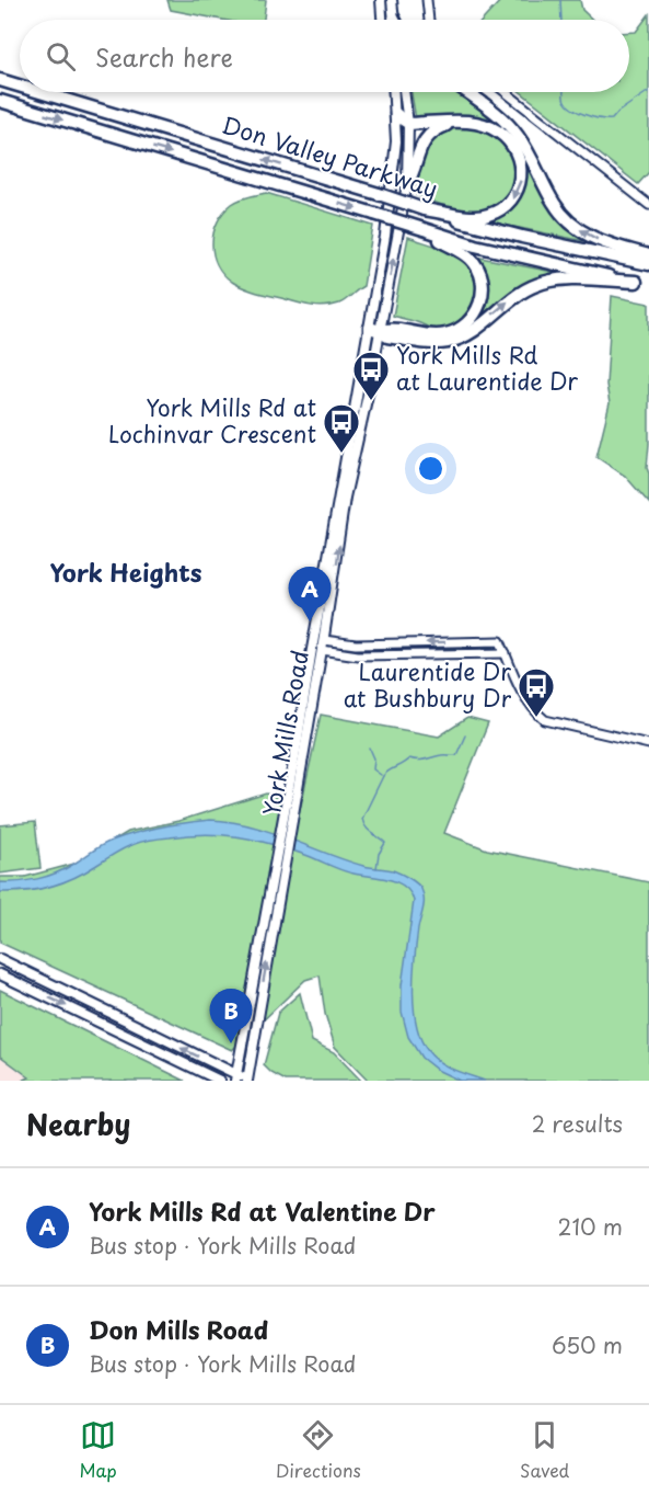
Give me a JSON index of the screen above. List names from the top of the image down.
{
  "streets": {
    "highway": ["Don Valley Parkway"],
    "main road": ["York Mills Road"]
  },
  "districts": ["York Heights"],
  "places": {
    "bus stop": ["York Mills Rd at Laurentide Dr", "York Mills Rd at Lochinvar Crescent", "Laurentide Dr at Bushbury Dr"]
  },
  "page": {
    "search": "Search here",
    "pins": ["A", "B"],
    "heading": ["Nearby", "2 results"],
    "list": [
      {
        "mark": "A",
        "name": "York Mills Rd at Valentine Dr",
        "note": "Bus stop · York Mills Road",
        "value": "210 m"
      },
      {
        "mark": "B",
        "name": "Don Mills Road",
        "note": "Bus stop · York Mills Road",
        "value": "650 m"
      }
    ],
    "nav": ["Map", "Directions", "Saved"]
  }
}
